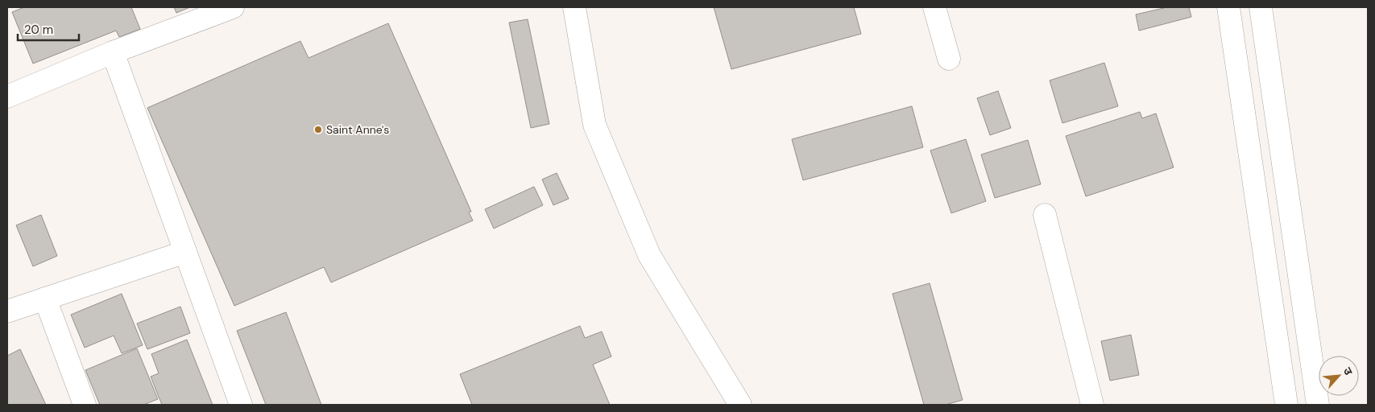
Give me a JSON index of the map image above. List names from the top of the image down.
{
  "places": ["Saint Anne's"],
  "scale_bar": "20 m",
  "north": "top right"
}
